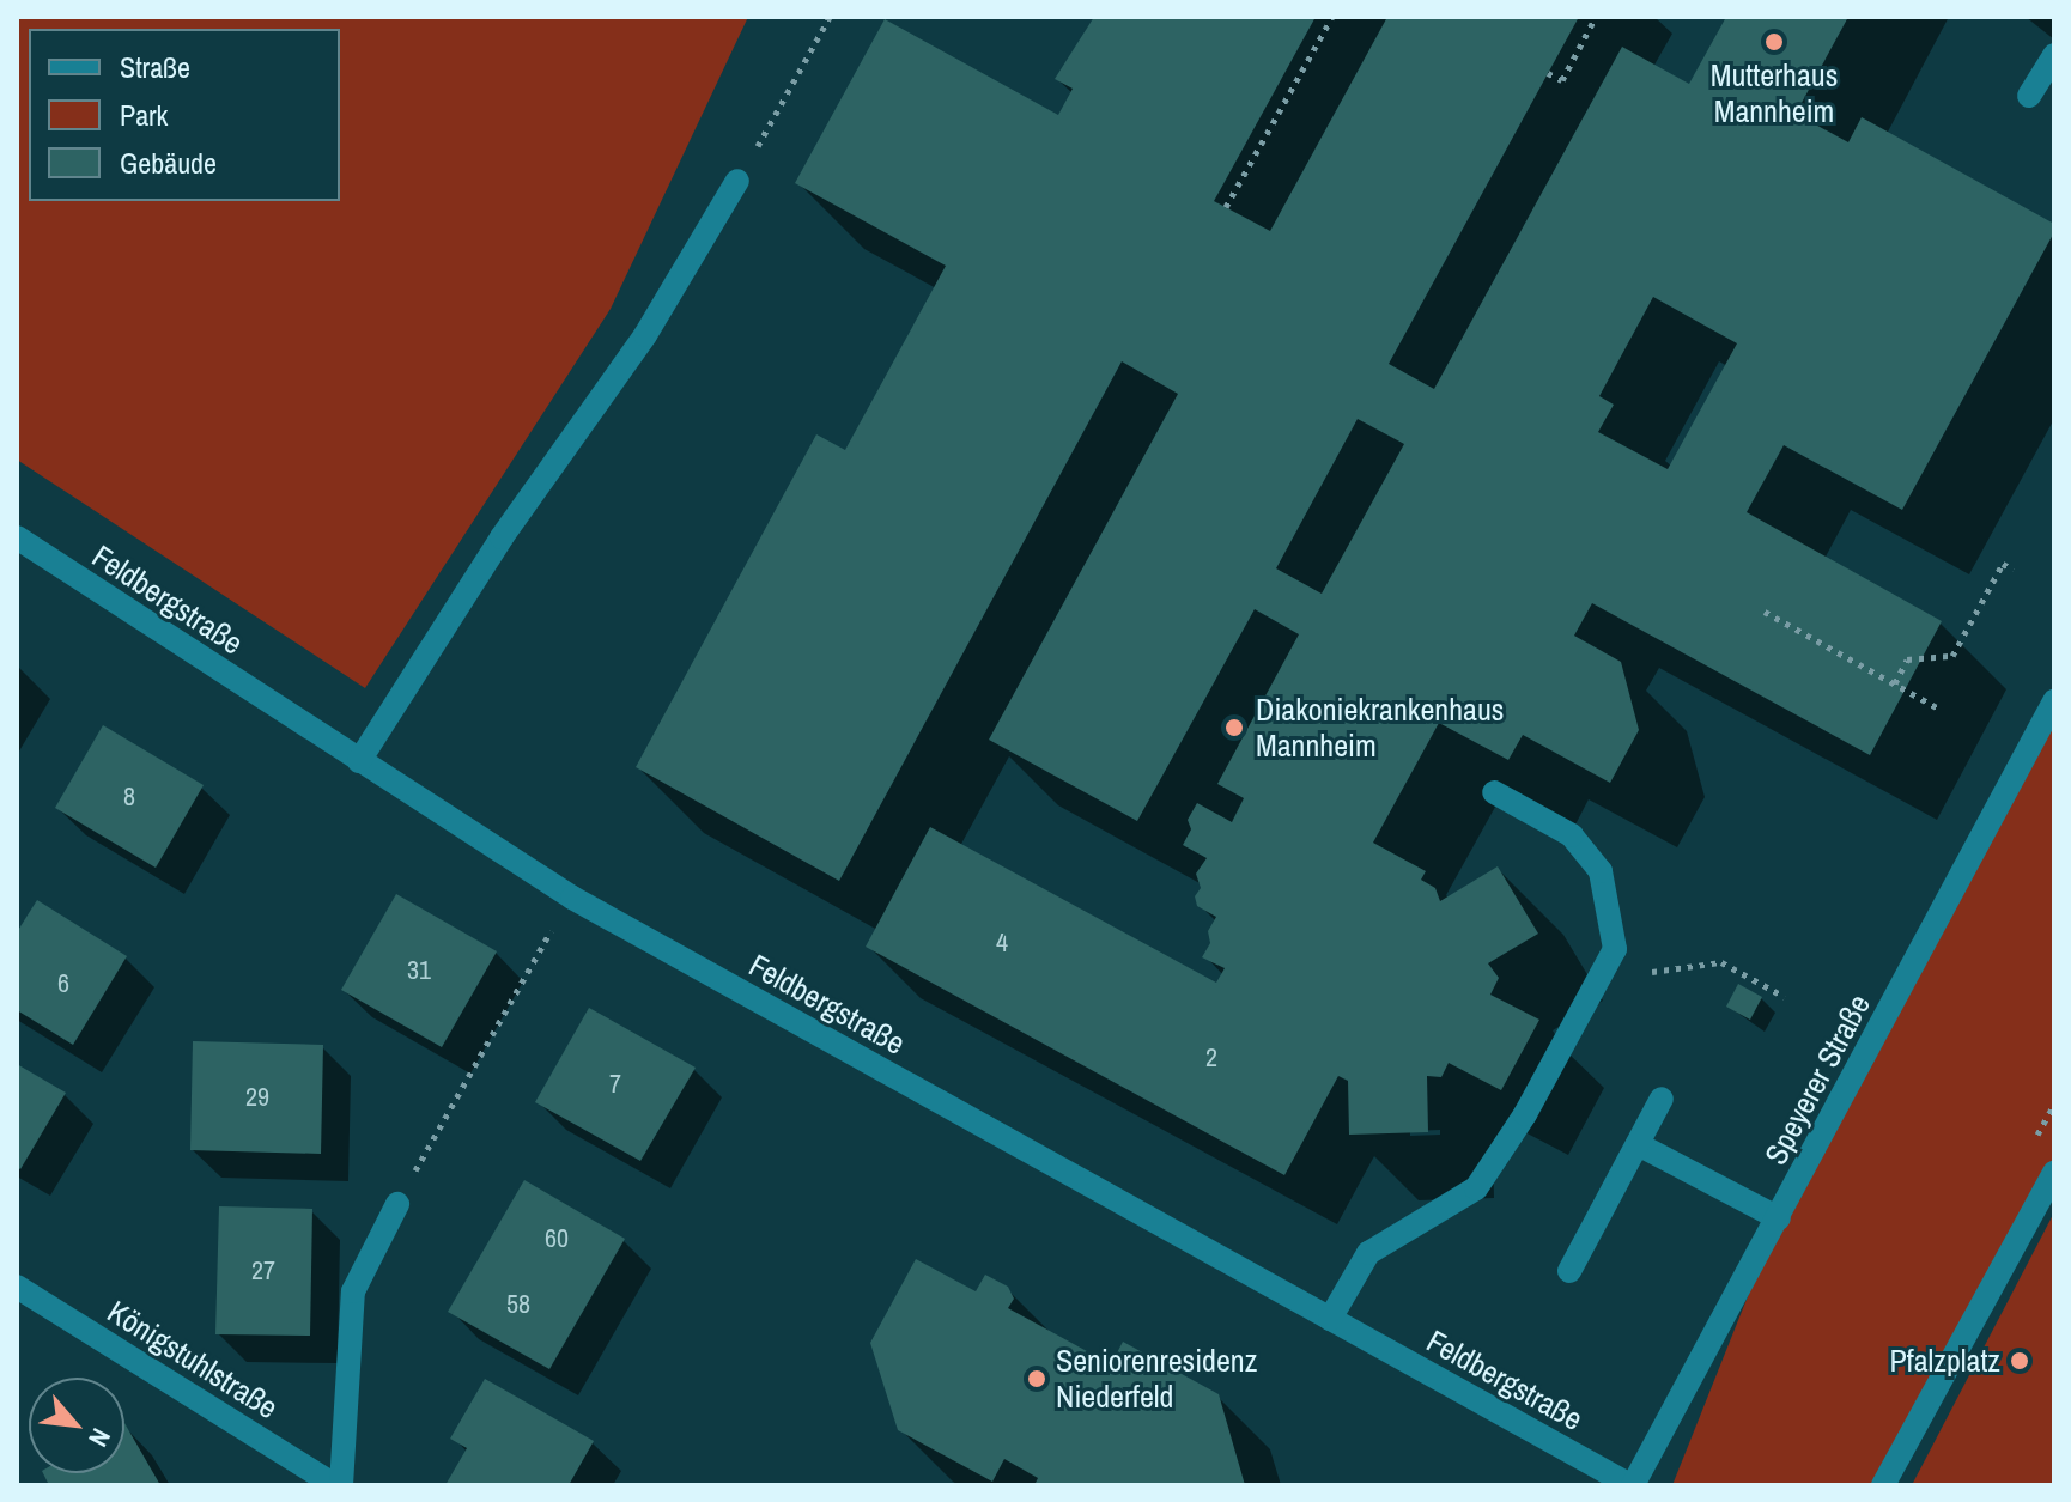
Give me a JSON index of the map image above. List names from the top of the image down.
{
  "streets": {
    "street": ["Feldbergstraße", "Speyerer Straße", "Königstuhlstraße"]
  },
  "crossings": [
    ["Feldbergstraße", "Speyerer Straße"]
  ],
  "places": [
    "Mutterhaus Mannheim",
    "Diakoniekrankenhaus Mannheim",
    "Pfalzplatz",
    "Seniorenresidenz Niederfeld"
  ],
  "house_numbers": [
    "8",
    "4",
    "31",
    "6",
    "2",
    "7",
    "29",
    "60",
    "27",
    "58"
  ],
  "legend": ["Straße", "Park", "Gebäude"],
  "north": "bottom right"
}
